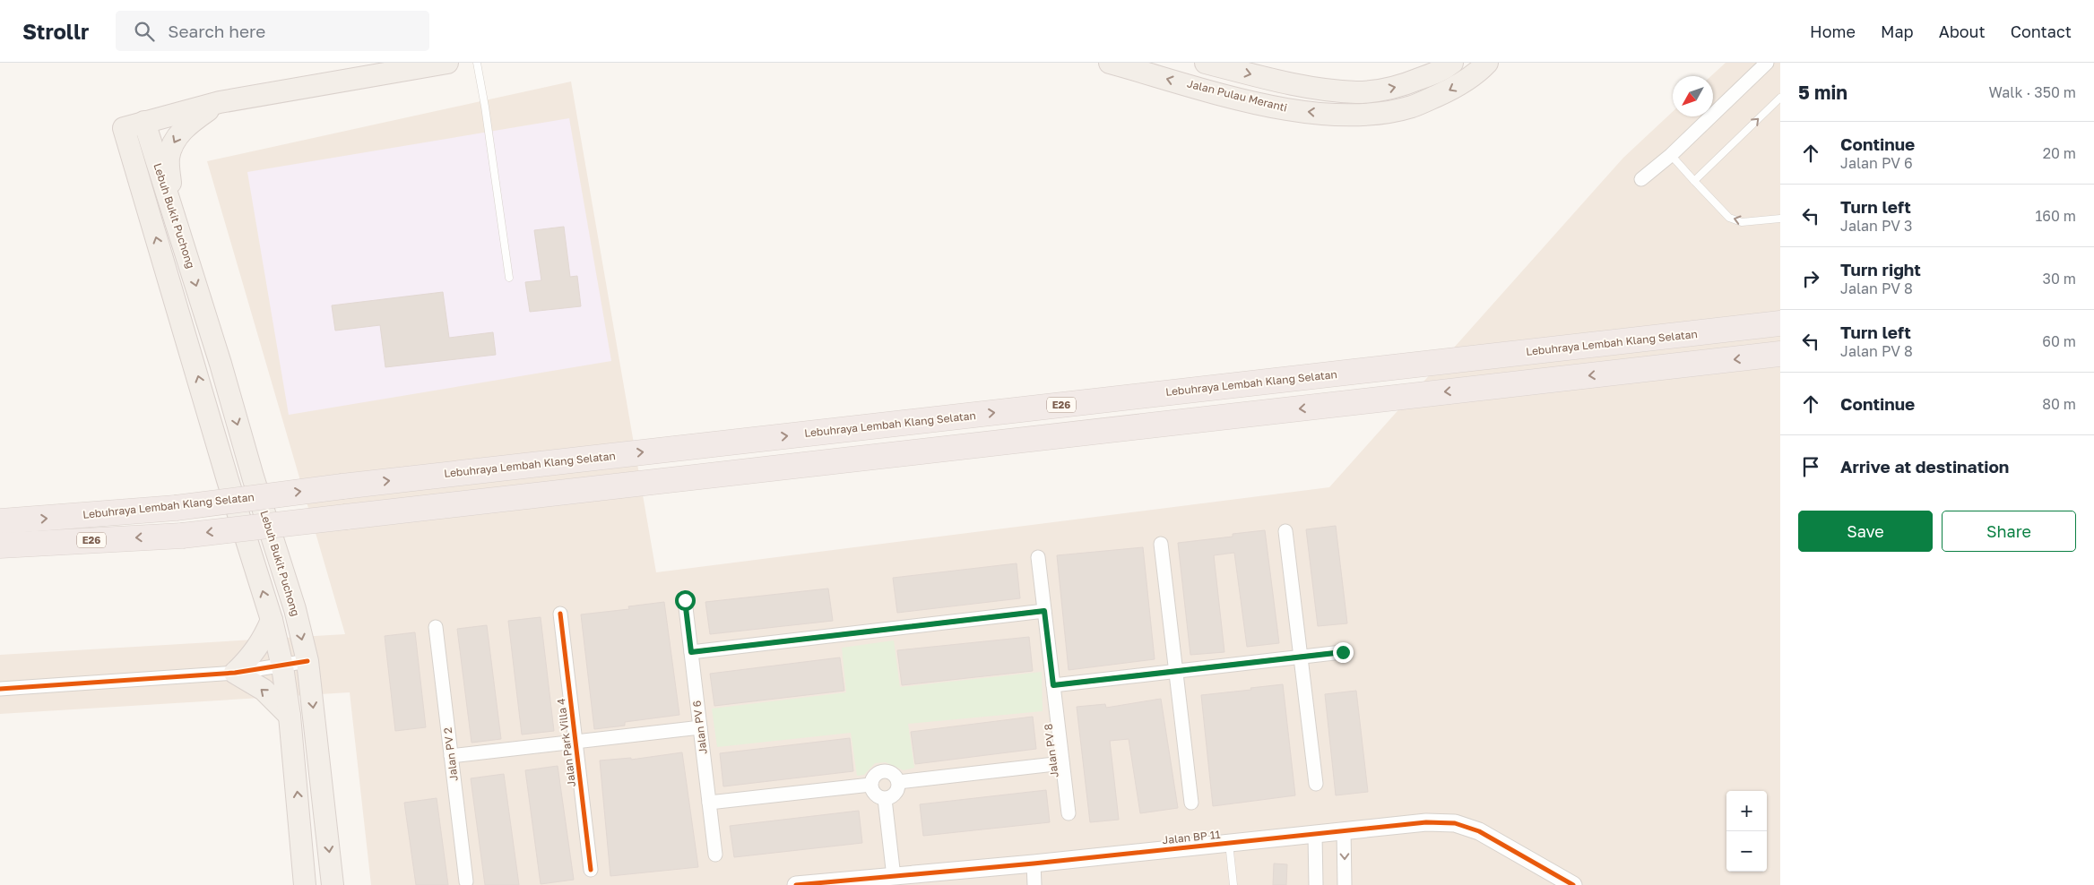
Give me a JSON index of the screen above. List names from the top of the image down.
{
  "streets": {
    "highway": ["Lebuhraya Lembah Klang Selatan", "E26"],
    "main road": ["Jalan Pulau Meranti", "Lebuh Bukit Puchong"],
    "street": [
      "Jalan PV 6",
      "Jalan Park Villa 4",
      "Jalan PV 8",
      "Jalan PV 2",
      "Jalan BP 11"
    ]
  },
  "north": "bottom left",
  "page": {
    "header": "Strollr",
    "search": "Search here",
    "nav": [
      "Home",
      "Map",
      "About",
      "Contact"
    ],
    "heading": ["5 min", "Walk · 350 m"],
    "list": [
      ["Continue", "Jalan PV 6", "20 m"],
      ["Turn left", "Jalan PV 3", "160 m"],
      ["Turn right", "Jalan PV 8", "30 m"],
      ["Turn left", "Jalan PV 8", "60 m"],
      ["Continue", "80 m"],
      "Arrive at destination"
    ],
    "buttons": ["Save", "Share"],
    "map_buttons": ["+", "−"]
  }
}
